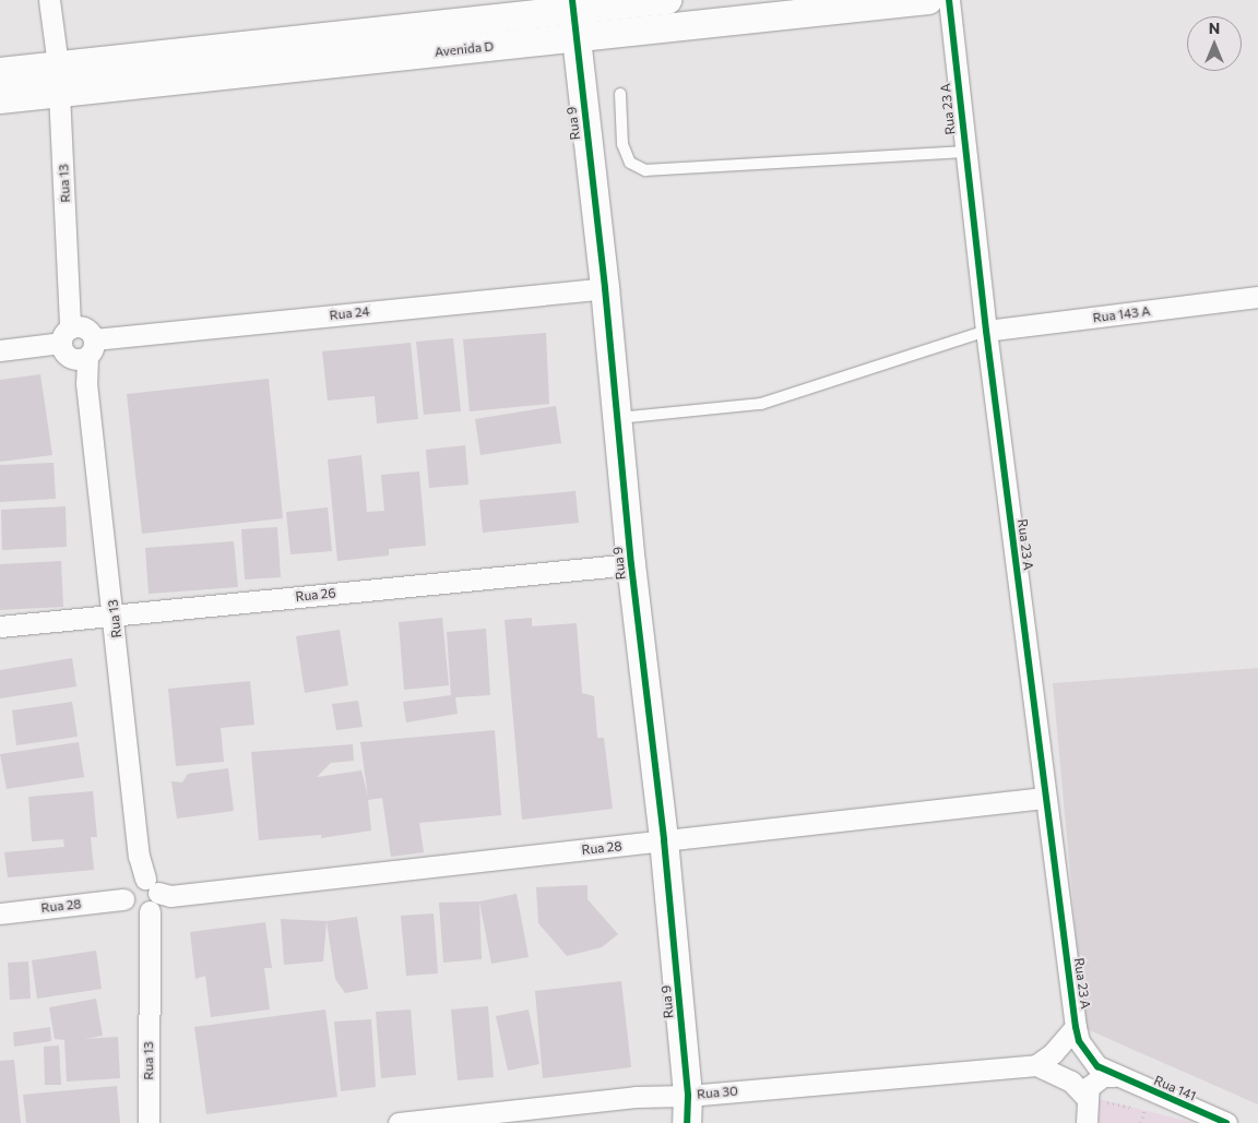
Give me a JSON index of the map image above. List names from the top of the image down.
{
  "streets": {
    "main road": ["Avenida D", "Rua 9"],
    "street": [
      "Rua 23 A",
      "Rua 13",
      "Rua 24",
      "Rua 143 A",
      "Rua 26",
      "Rua 28",
      "Rua 141",
      "Rua 30"
    ]
  },
  "crossings": [
    ["Avenida D", "Rua 9"],
    ["Avenida D", "Rua 13"],
    ["Rua 23 A", "Rua 143 A"],
    ["Rua 23 A", "Rua 28"],
    ["Rua 23 A", "Rua 141"],
    ["Rua 9", "Rua 24"],
    ["Rua 9", "Rua 26"],
    ["Rua 9", "Rua 28"],
    ["Rua 9", "Rua 30"],
    ["Rua 13", "Rua 24"],
    ["Rua 13", "Rua 26"],
    ["Rua 13", "Rua 28"]
  ],
  "north": "top"
}
